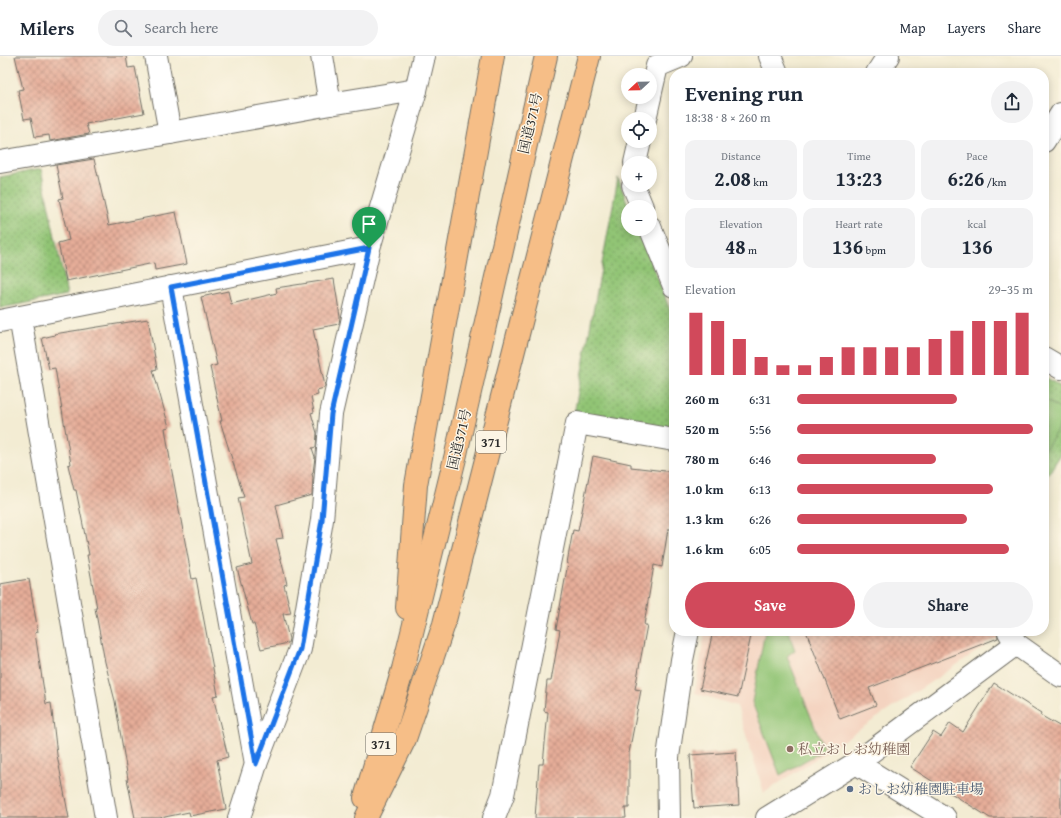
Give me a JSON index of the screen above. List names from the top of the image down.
{
  "streets": {
    "highway": ["国道371号", "371"]
  },
  "crossings": [
    ["国道371号", "371"]
  ],
  "places": ["私立おしお幼稚園", "おしお幼稚園駐車場"],
  "north": "left",
  "page": {
    "header": "Milers",
    "search": "Search here",
    "nav": ["Map", "Layers", "Share"],
    "map_buttons": ["+", "−"],
    "heading": ["Evening run", "18:38 · 8 × 260 m"],
    "stats": [
      ["Distance", "2.08 km"],
      ["Time", "13:23"],
      ["Pace", "6:26 /km"],
      ["Elevation", "48 m"],
      ["Heart rate", "136 bpm"],
      ["kcal", "136"]
    ],
    "chart": ["Elevation", "29–35 m"],
    "list": [
      {
        "name": "260 m",
        "note": "6:31"
      },
      {
        "name": "520 m",
        "note": "5:56"
      },
      {
        "name": "780 m",
        "note": "6:46"
      },
      {
        "name": "1.0 km",
        "note": "6:13"
      },
      {
        "name": "1.3 km",
        "note": "6:26"
      },
      {
        "name": "1.6 km",
        "note": "6:05"
      }
    ],
    "buttons": ["Save", "Share"]
  }
}
